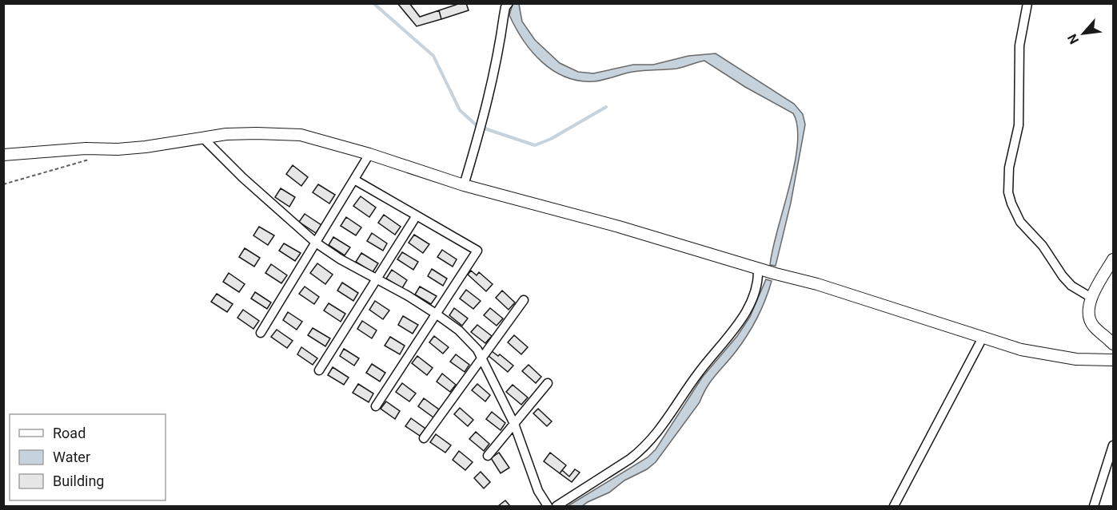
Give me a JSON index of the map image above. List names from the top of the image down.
{
  "legend": ["Road", "Water", "Building"],
  "north": "bottom left"
}
